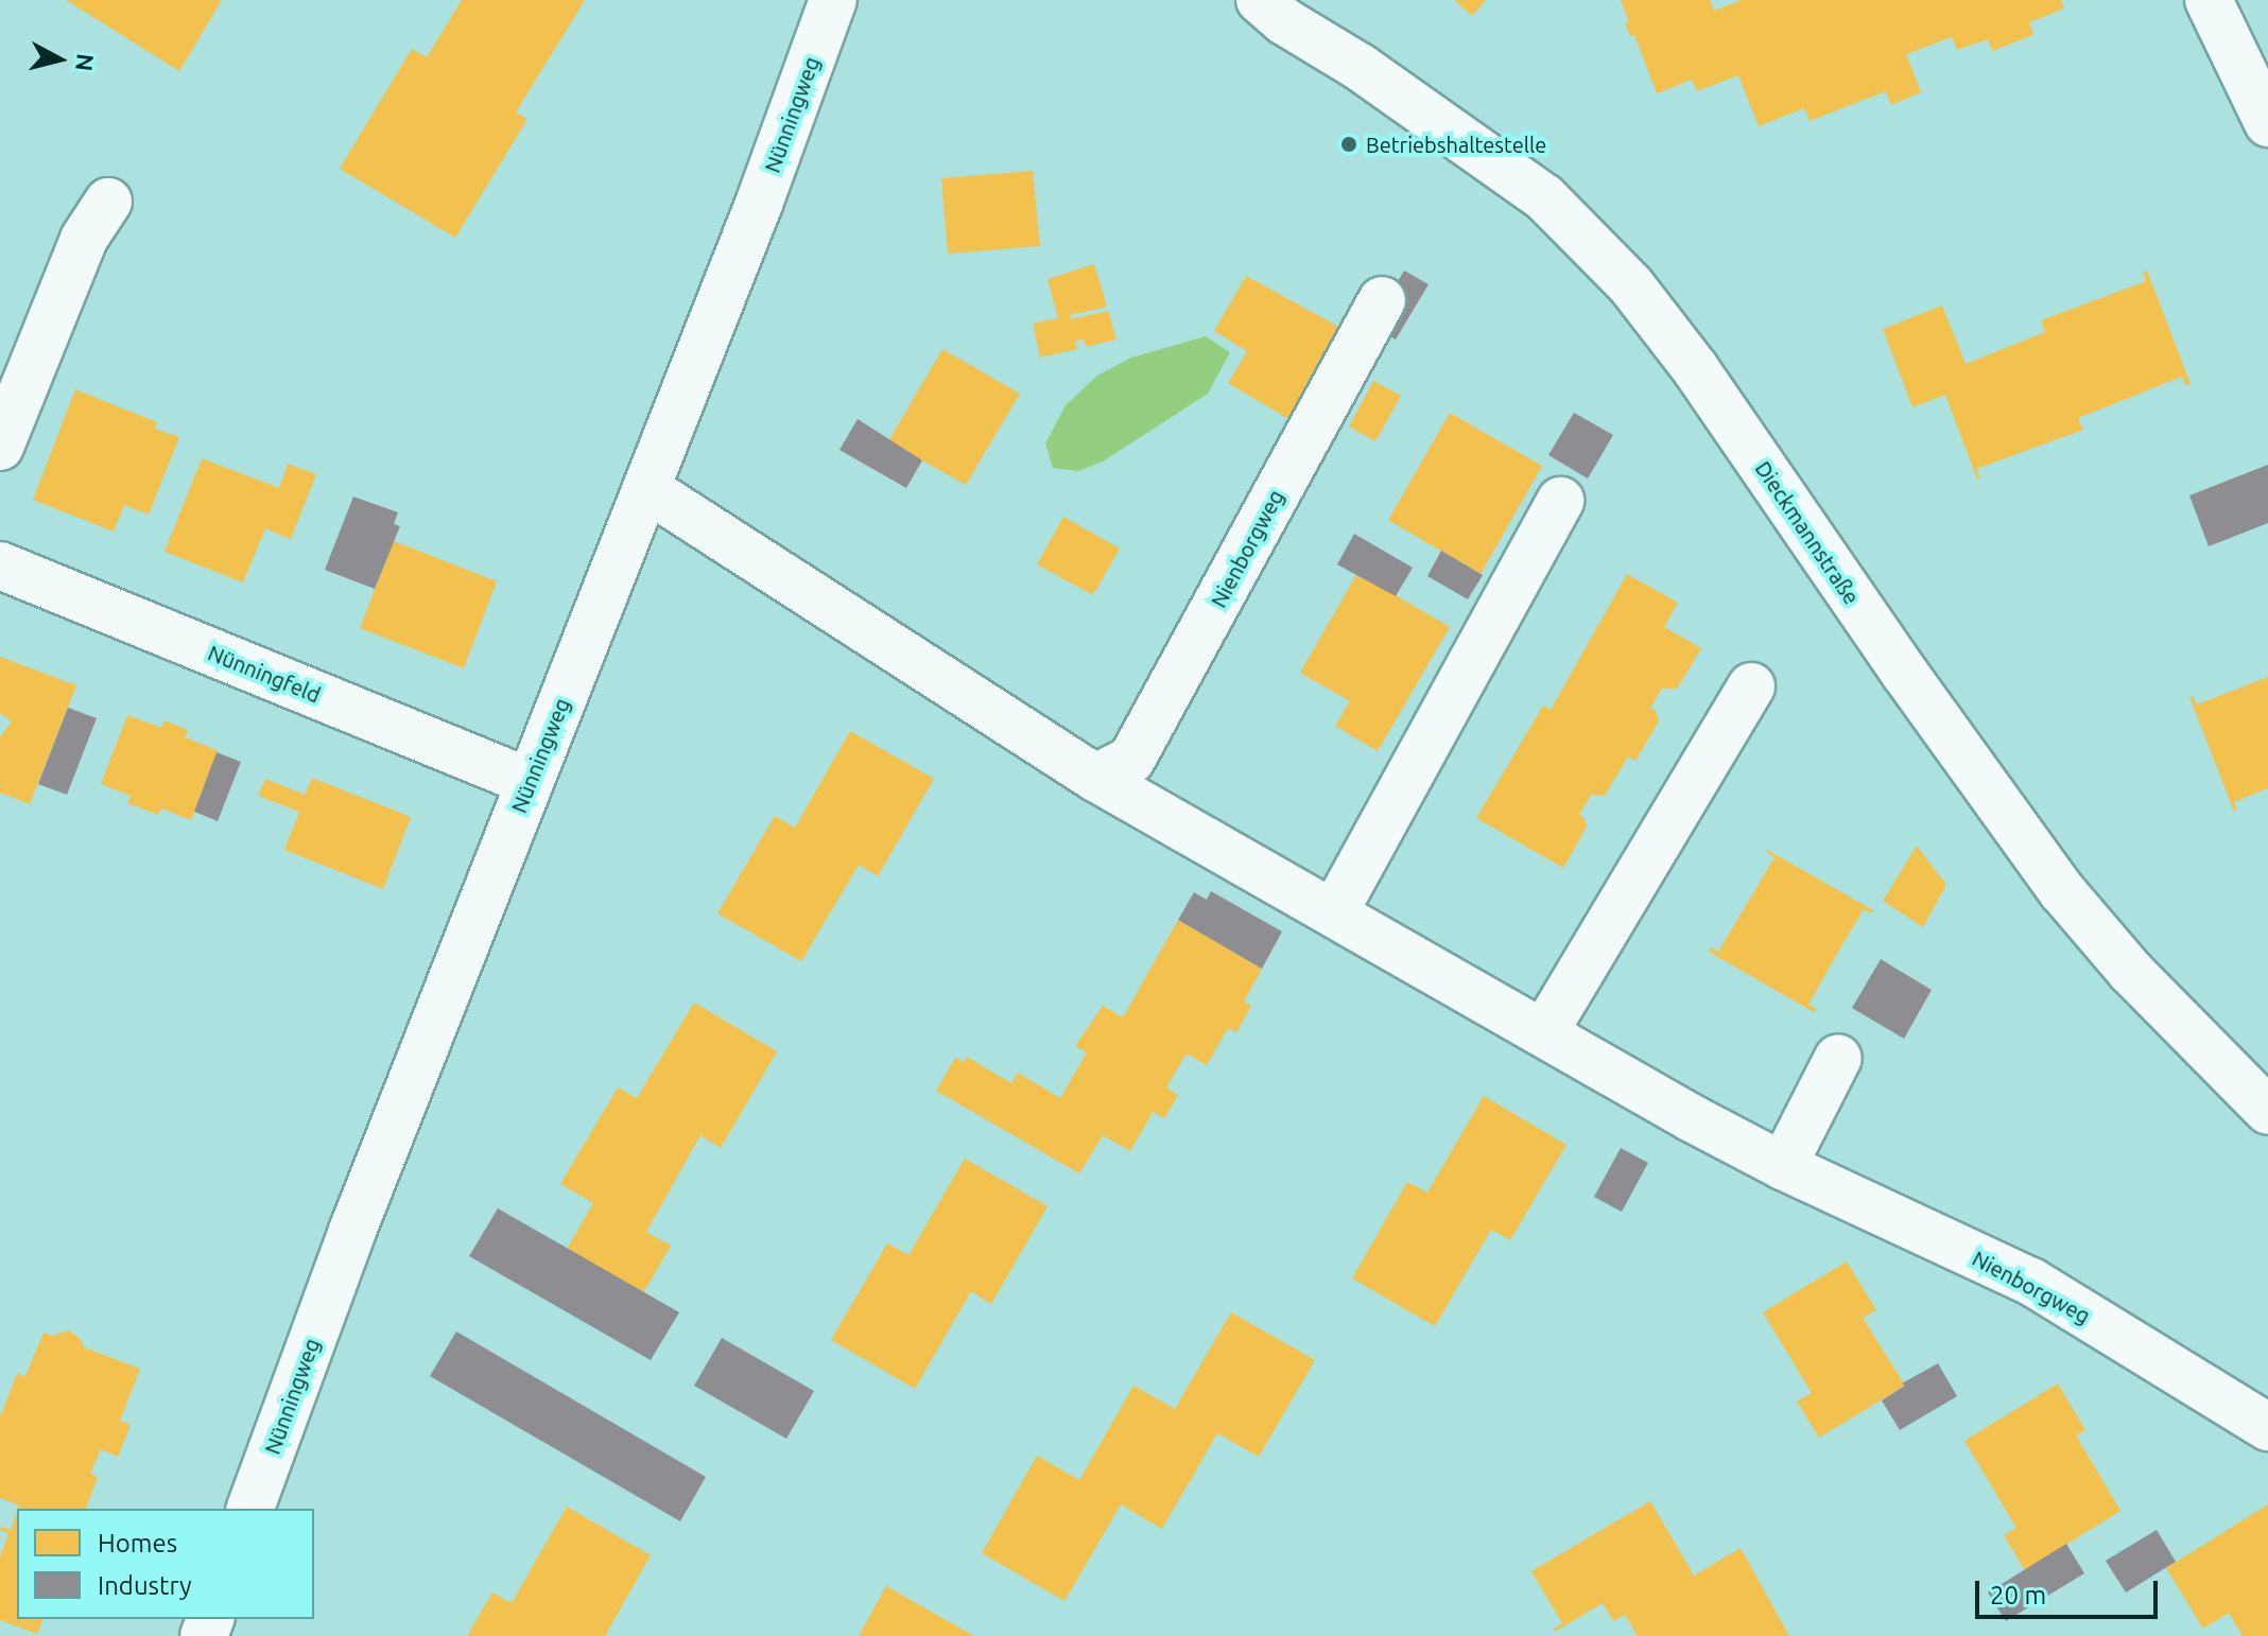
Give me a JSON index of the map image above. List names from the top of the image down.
{
  "streets": {
    "street": [
      "Nünningweg",
      "Dieckmannstraße",
      "Nienborgweg",
      "Nünningfeld"
    ]
  },
  "crossings": [
    ["Nünningweg", "Nienborgweg"],
    ["Nünningweg", "Nünningfeld"]
  ],
  "places": ["Betriebshaltestelle"],
  "legend": ["Homes", "Industry"],
  "scale_bar": "20 m",
  "north": "right"
}
